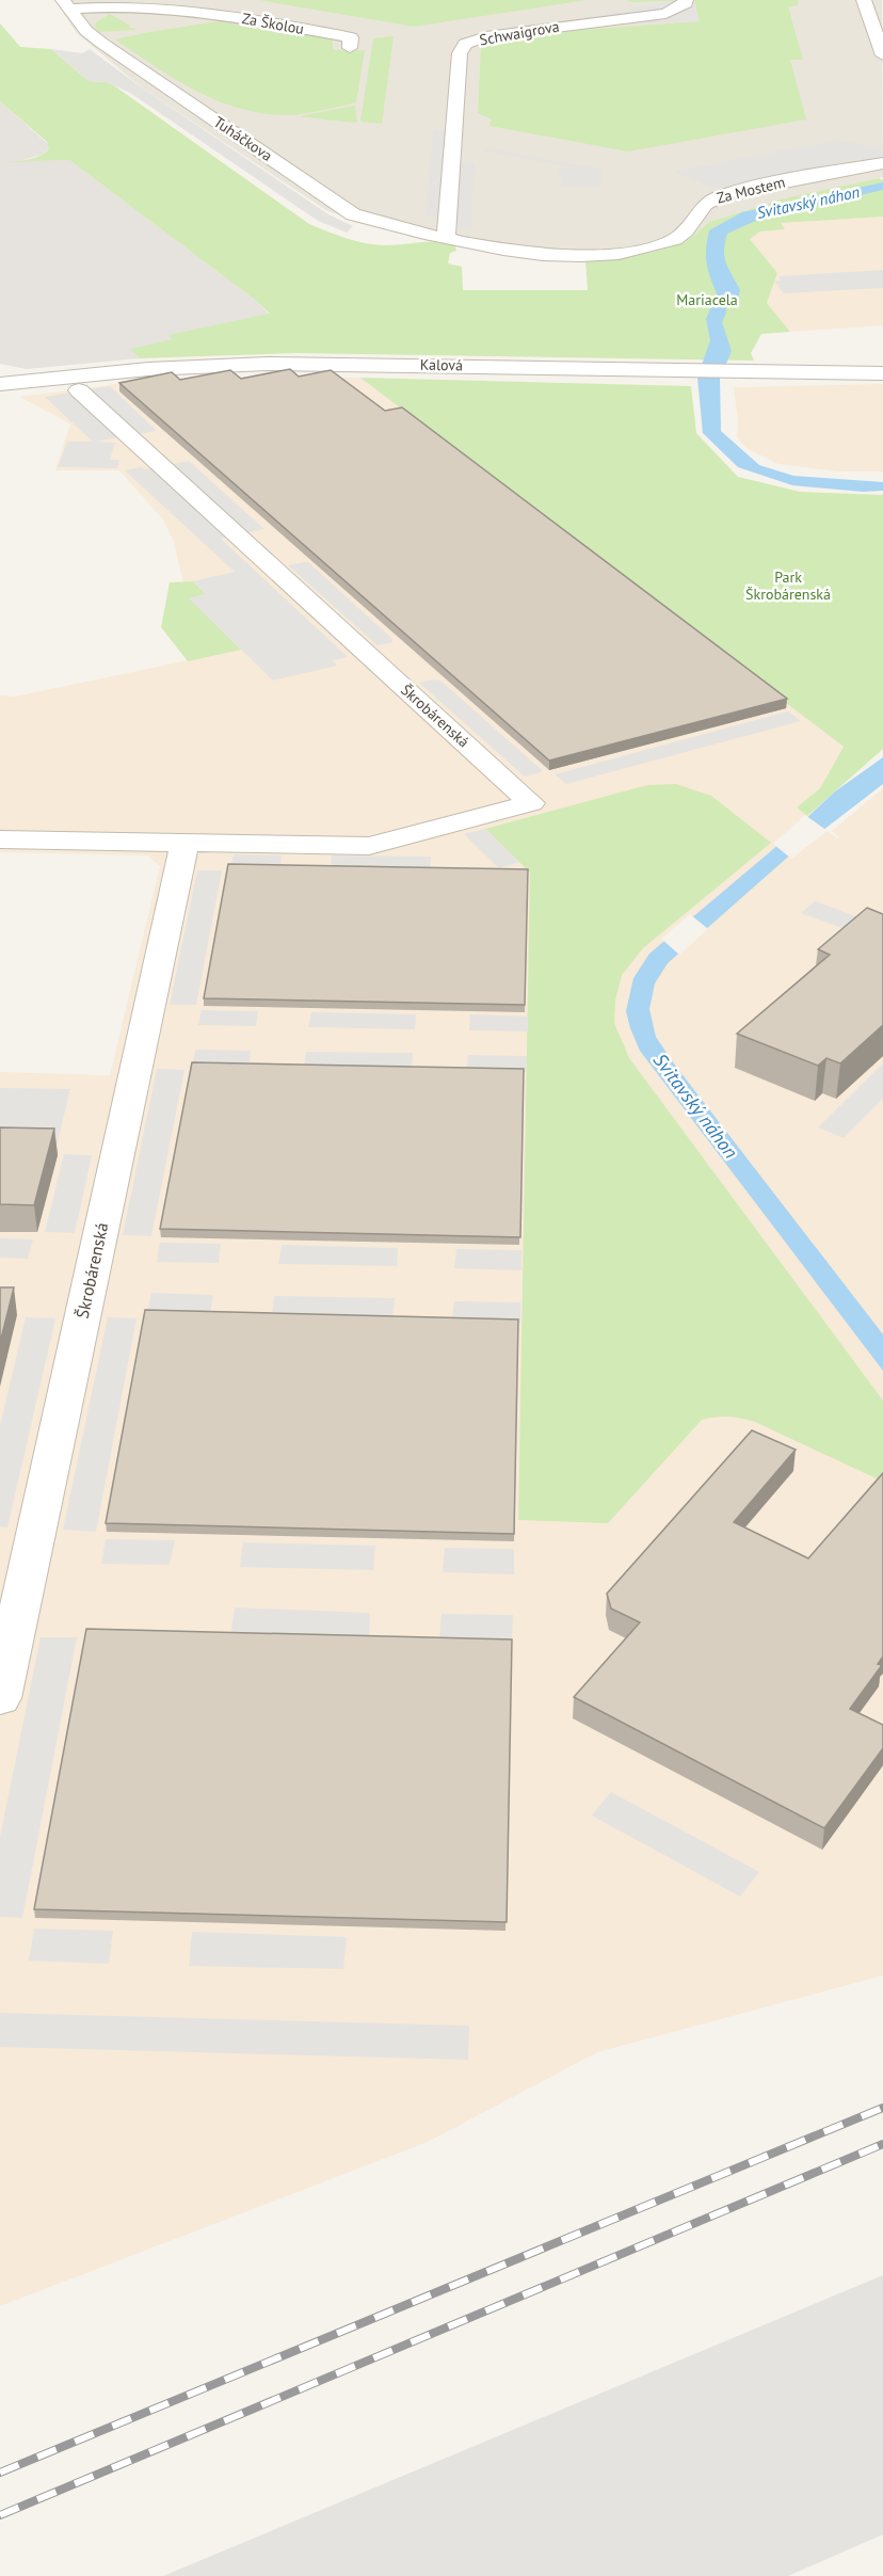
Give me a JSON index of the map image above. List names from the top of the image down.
{
  "streets": {
    "street": [
      "Za Školou",
      "Schwaigrova",
      "Tuháčkova",
      "Za Mostem",
      "Kalová",
      "Škrobárenská"
    ]
  },
  "crossings": [
    ["Za Školou", "Tuháčkova"],
    ["Schwaigrova", "Tuháčkova"],
    ["Schwaigrova", "Za Mostem"],
    ["Tuháčkova", "Za Mostem"]
  ],
  "water": ["Svitavský náhon"],
  "parks": ["Mariacela", "Park Škrobárenská"]
}
